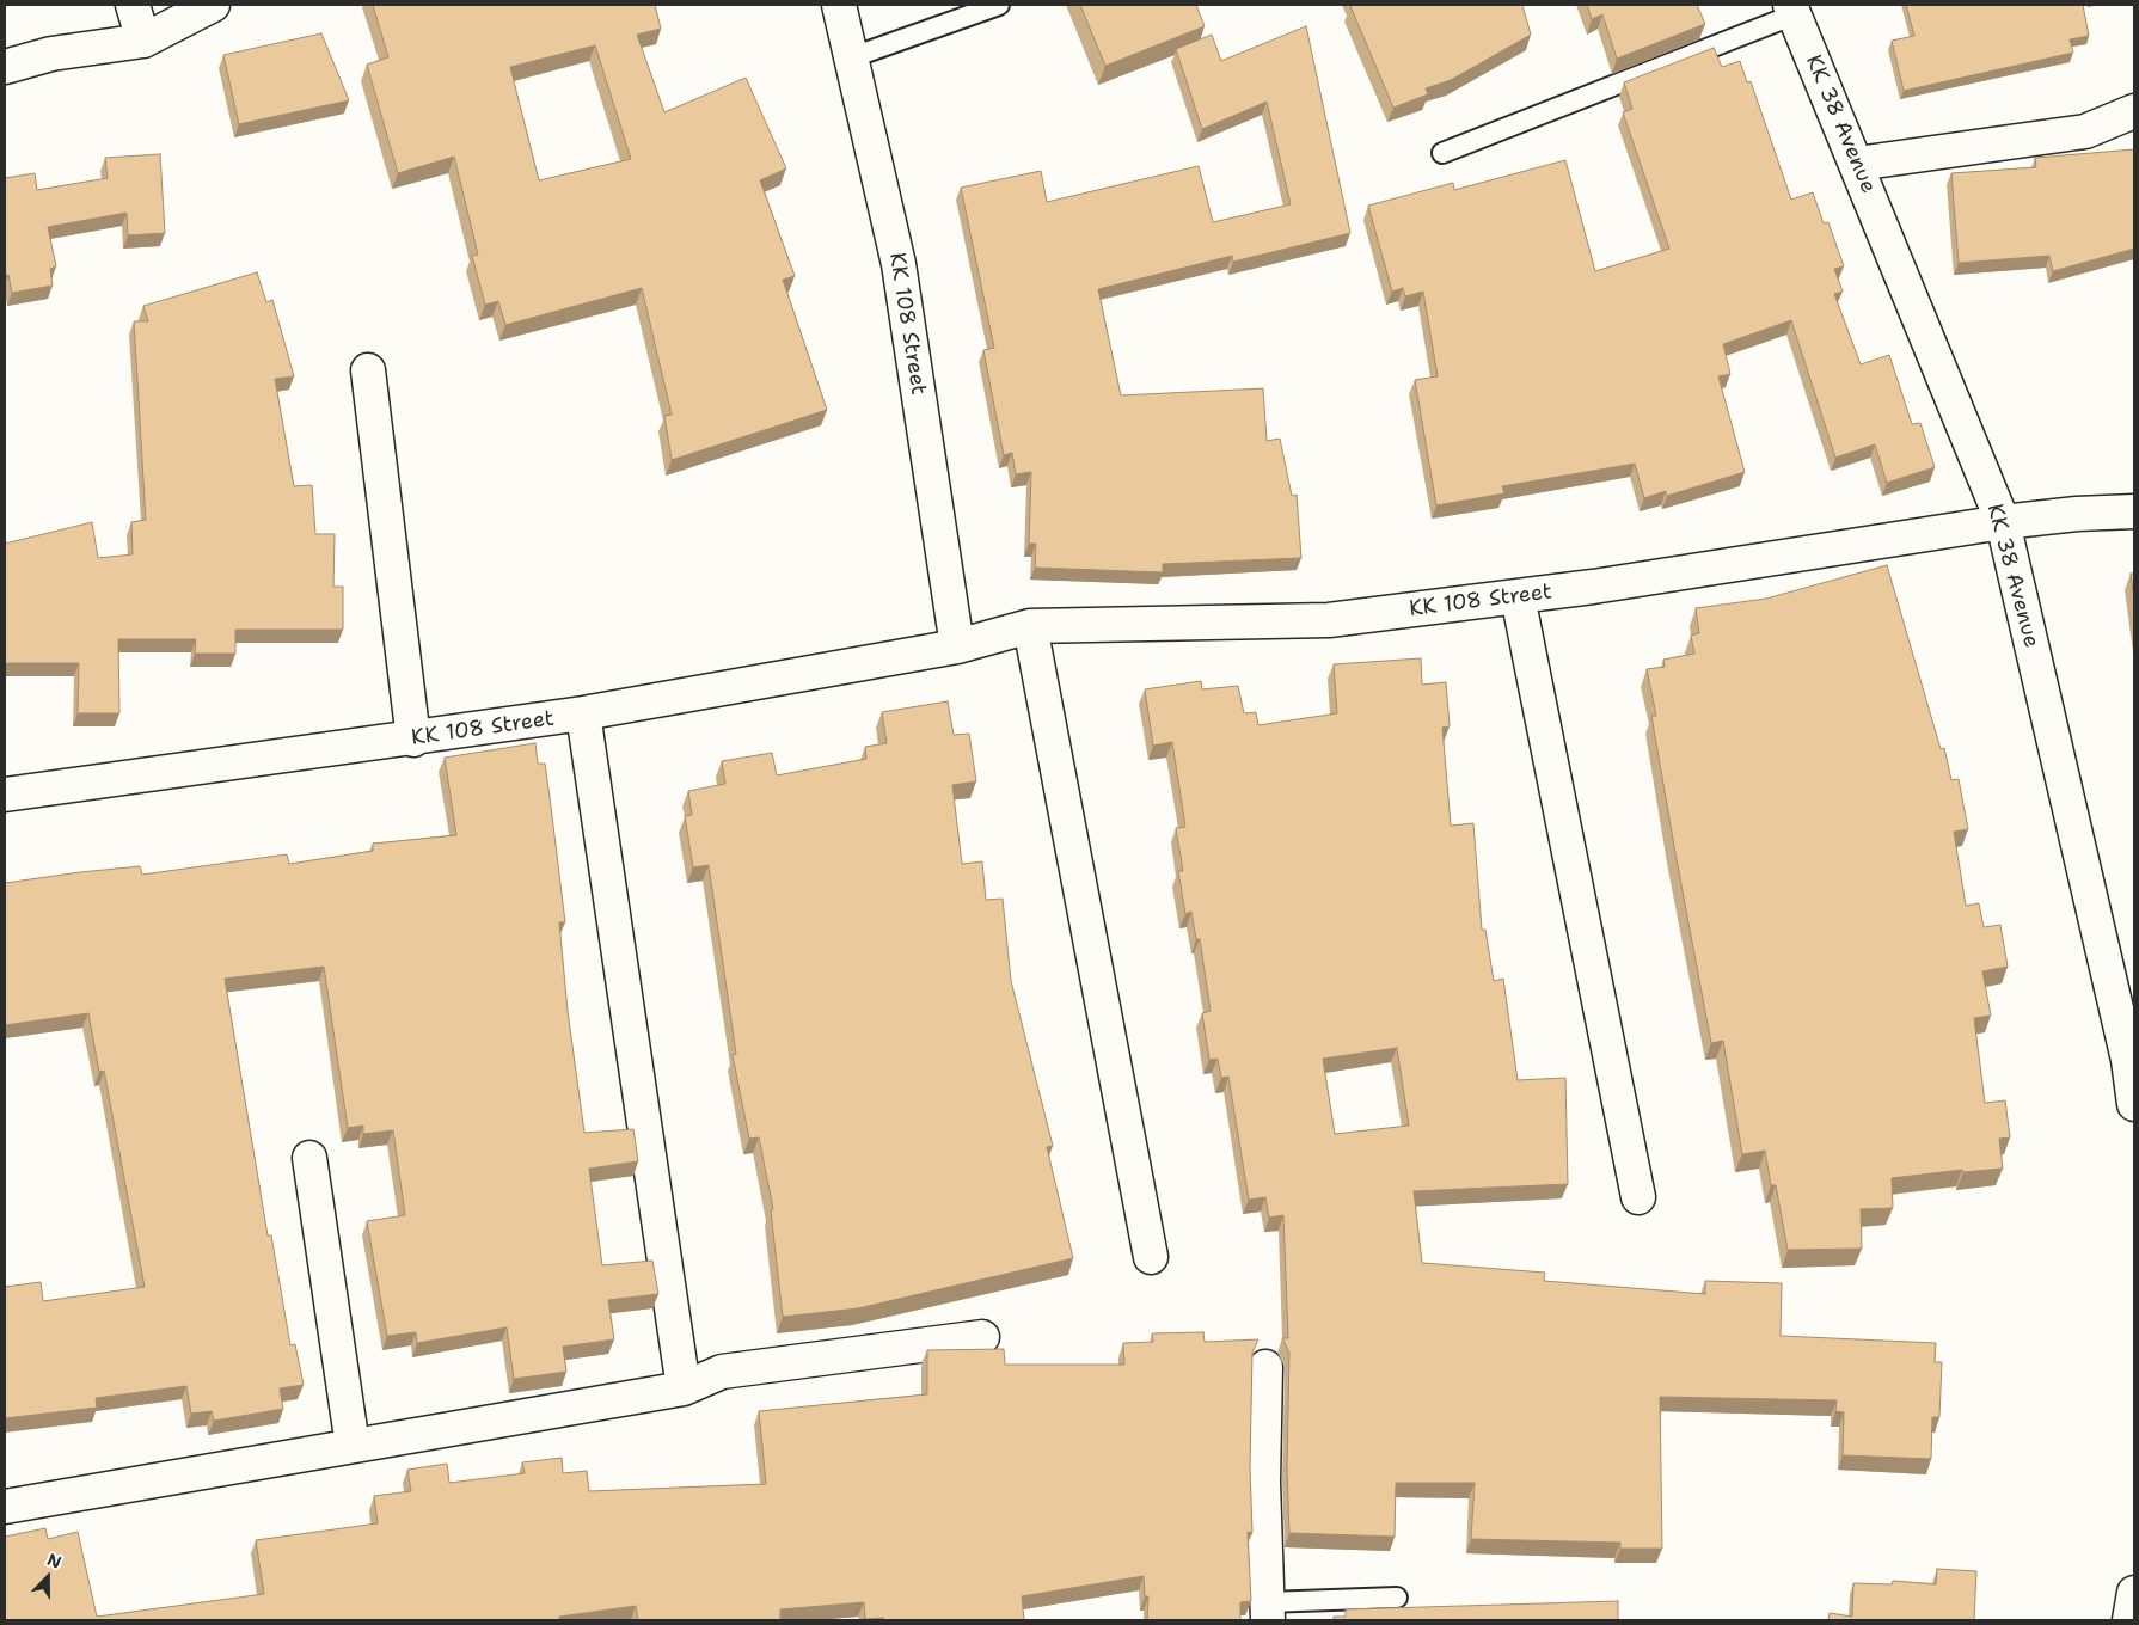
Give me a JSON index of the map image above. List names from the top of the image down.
{
  "streets": {
    "street": ["KK 38 Avenue", "KK 108 Street"]
  },
  "crossings": [
    ["KK 38 Avenue", "KK 108 Street"]
  ],
  "north": "top"
}
